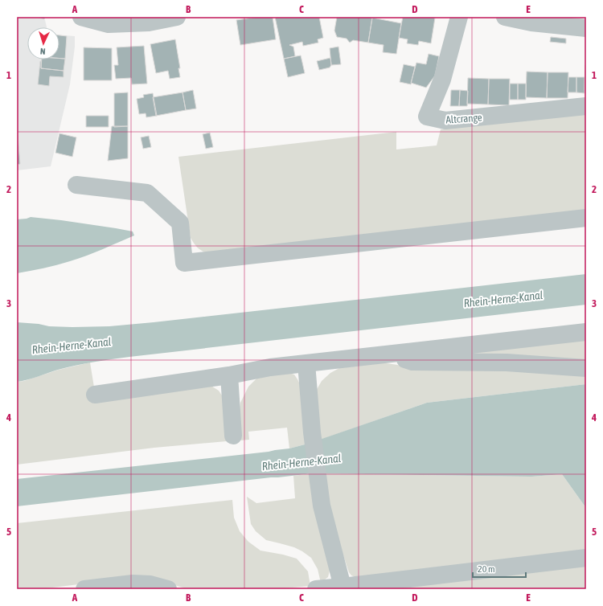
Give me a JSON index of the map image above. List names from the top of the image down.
{
  "streets": {
    "street": ["Altcrange"]
  },
  "water": ["Rhein-Herne-Kanal"],
  "scale_bar": "20 m",
  "north": "bottom",
  "grid": {
    "columns": [
      "A",
      "B",
      "C",
      "D",
      "E"
    ],
    "rows": [
      "1",
      "2",
      "3",
      "4",
      "5"
    ]
  }
}
